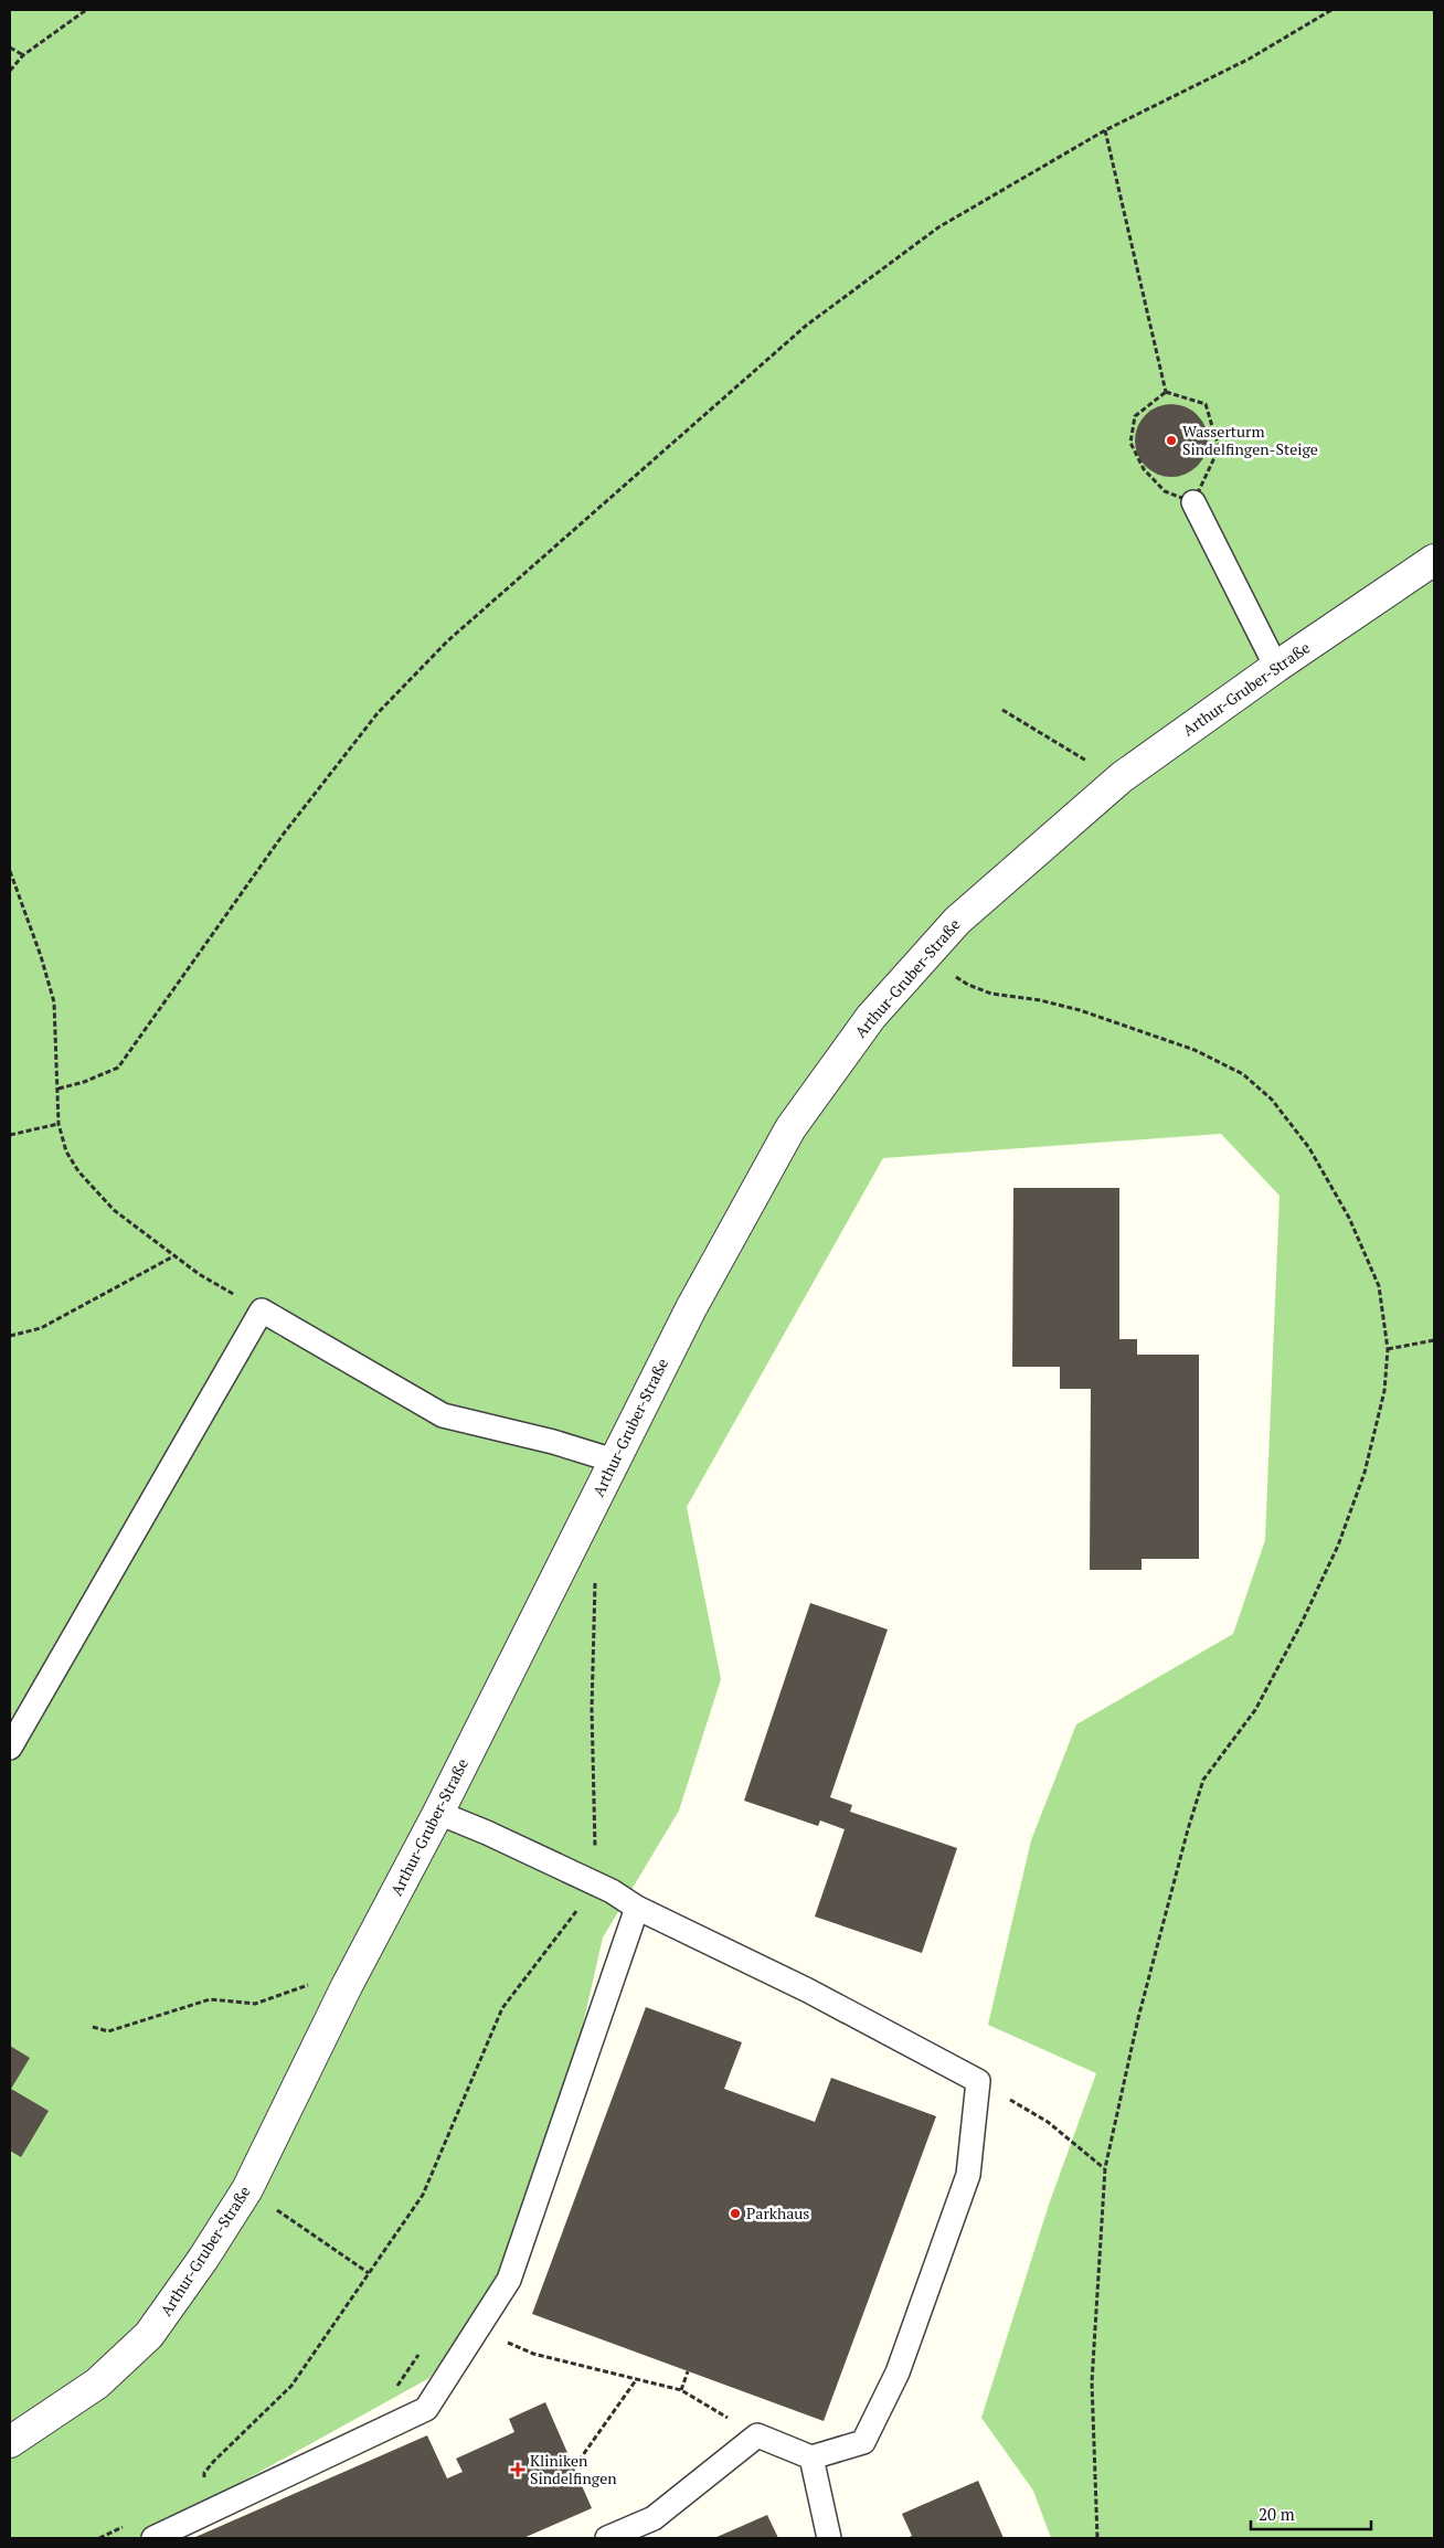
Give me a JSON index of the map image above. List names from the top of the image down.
{
  "streets": {
    "street": ["Arthur-Gruber-Straße"]
  },
  "places": {
    "other": ["Wasserturm Sindelfingen-Steige", "Parkhaus"],
    "health": ["Kliniken Sindelfingen"]
  },
  "scale_bar": "20 m"
}
